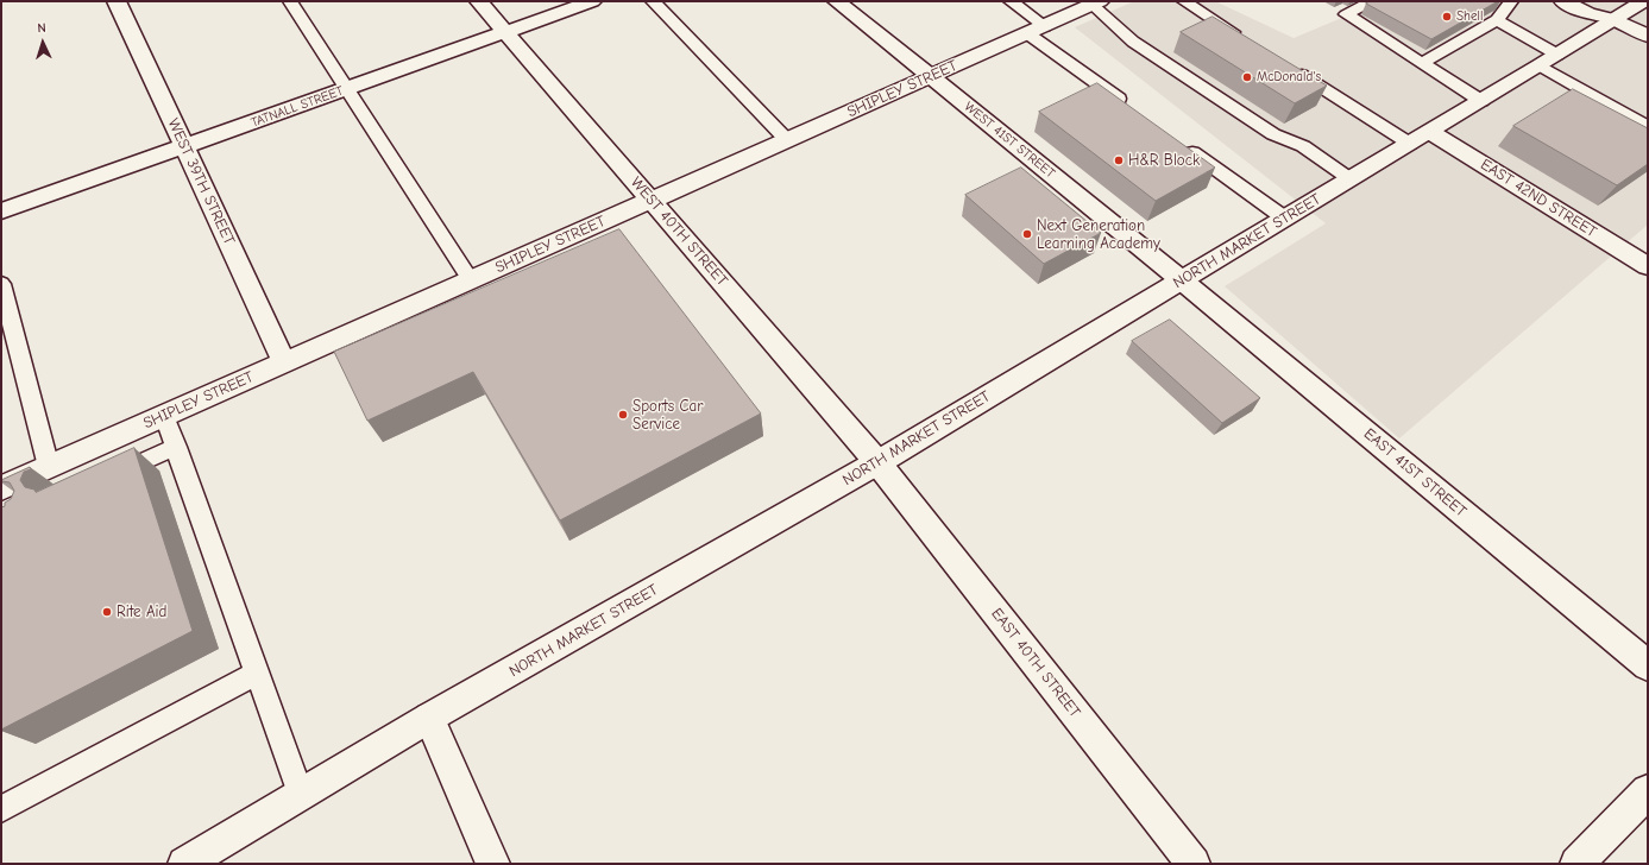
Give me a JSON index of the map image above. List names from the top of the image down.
{
  "streets": {
    "street": [
      "SHIPLEY STREET",
      "TATNALL STREET",
      "WEST 41ST STREET",
      "WEST 39TH STREET",
      "EAST 42ND STREET",
      "WEST 40TH STREET",
      "NORTH MARKET STREET",
      "EAST 41ST STREET",
      "EAST 40TH STREET"
    ]
  },
  "crossings": [
    ["SHIPLEY STREET", "WEST 41ST STREET"],
    ["SHIPLEY STREET", "WEST 39TH STREET"],
    ["SHIPLEY STREET", "WEST 40TH STREET"],
    ["TATNALL STREET", "WEST 39TH STREET"],
    ["TATNALL STREET", "WEST 40TH STREET"],
    ["WEST 41ST STREET", "NORTH MARKET STREET"],
    ["WEST 41ST STREET", "EAST 41ST STREET"],
    ["EAST 42ND STREET", "NORTH MARKET STREET"],
    ["WEST 40TH STREET", "NORTH MARKET STREET"],
    ["WEST 40TH STREET", "EAST 40TH STREET"],
    ["NORTH MARKET STREET", "EAST 41ST STREET"],
    ["NORTH MARKET STREET", "EAST 40TH STREET"]
  ],
  "places": [
    "Shell",
    "McDonald's",
    "H&R Block",
    "Next Generation Learning Academy",
    "Sports Car Service",
    "Rite Aid"
  ],
  "north": "top"
}
